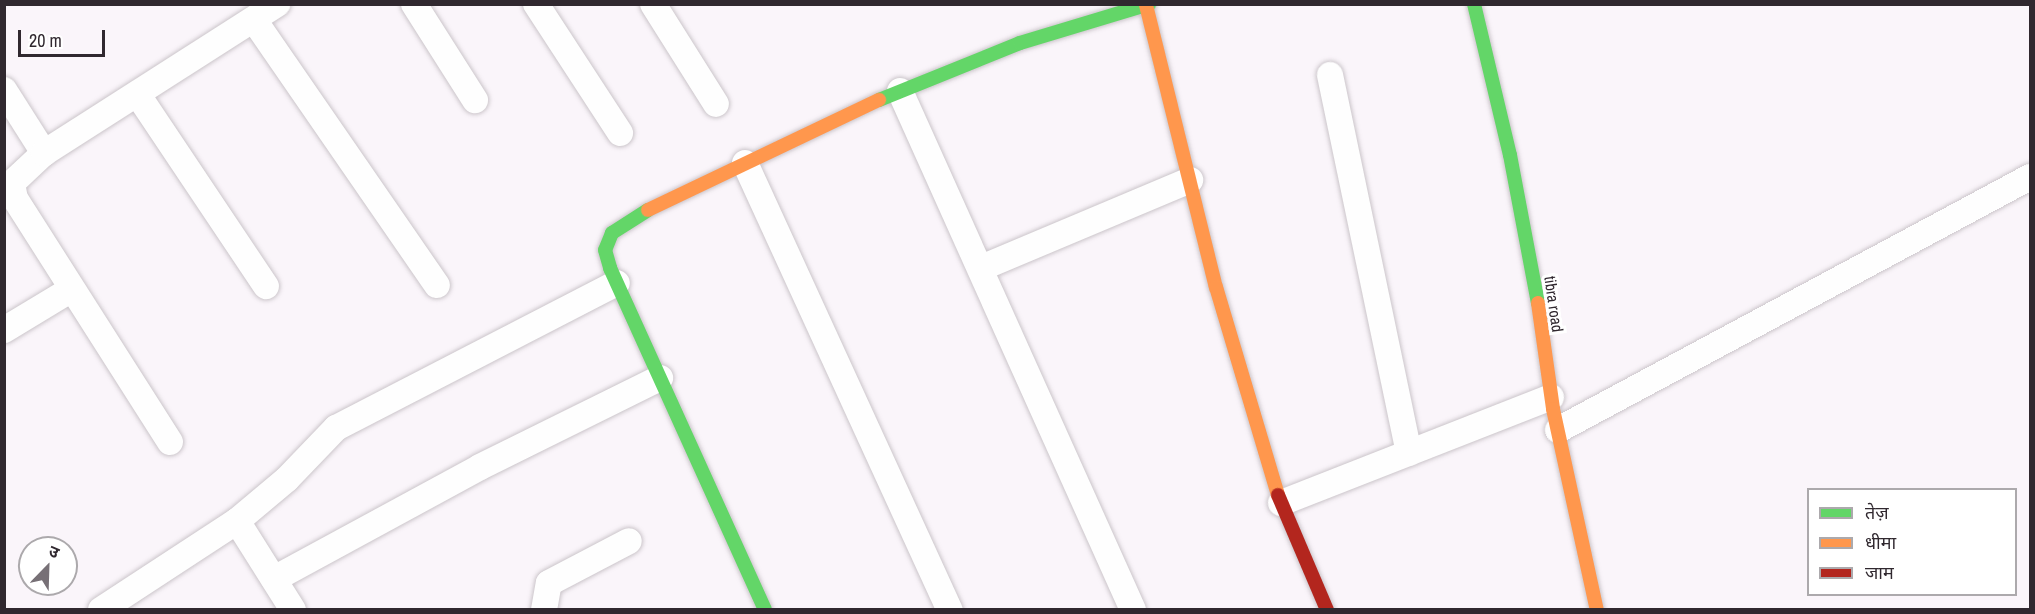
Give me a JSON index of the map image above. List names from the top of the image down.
{
  "streets": {
    "street": ["tibra road"]
  },
  "legend": ["तेज़", "धीमा", "जाम"],
  "scale_bar": "20 m",
  "north": "top right"
}
